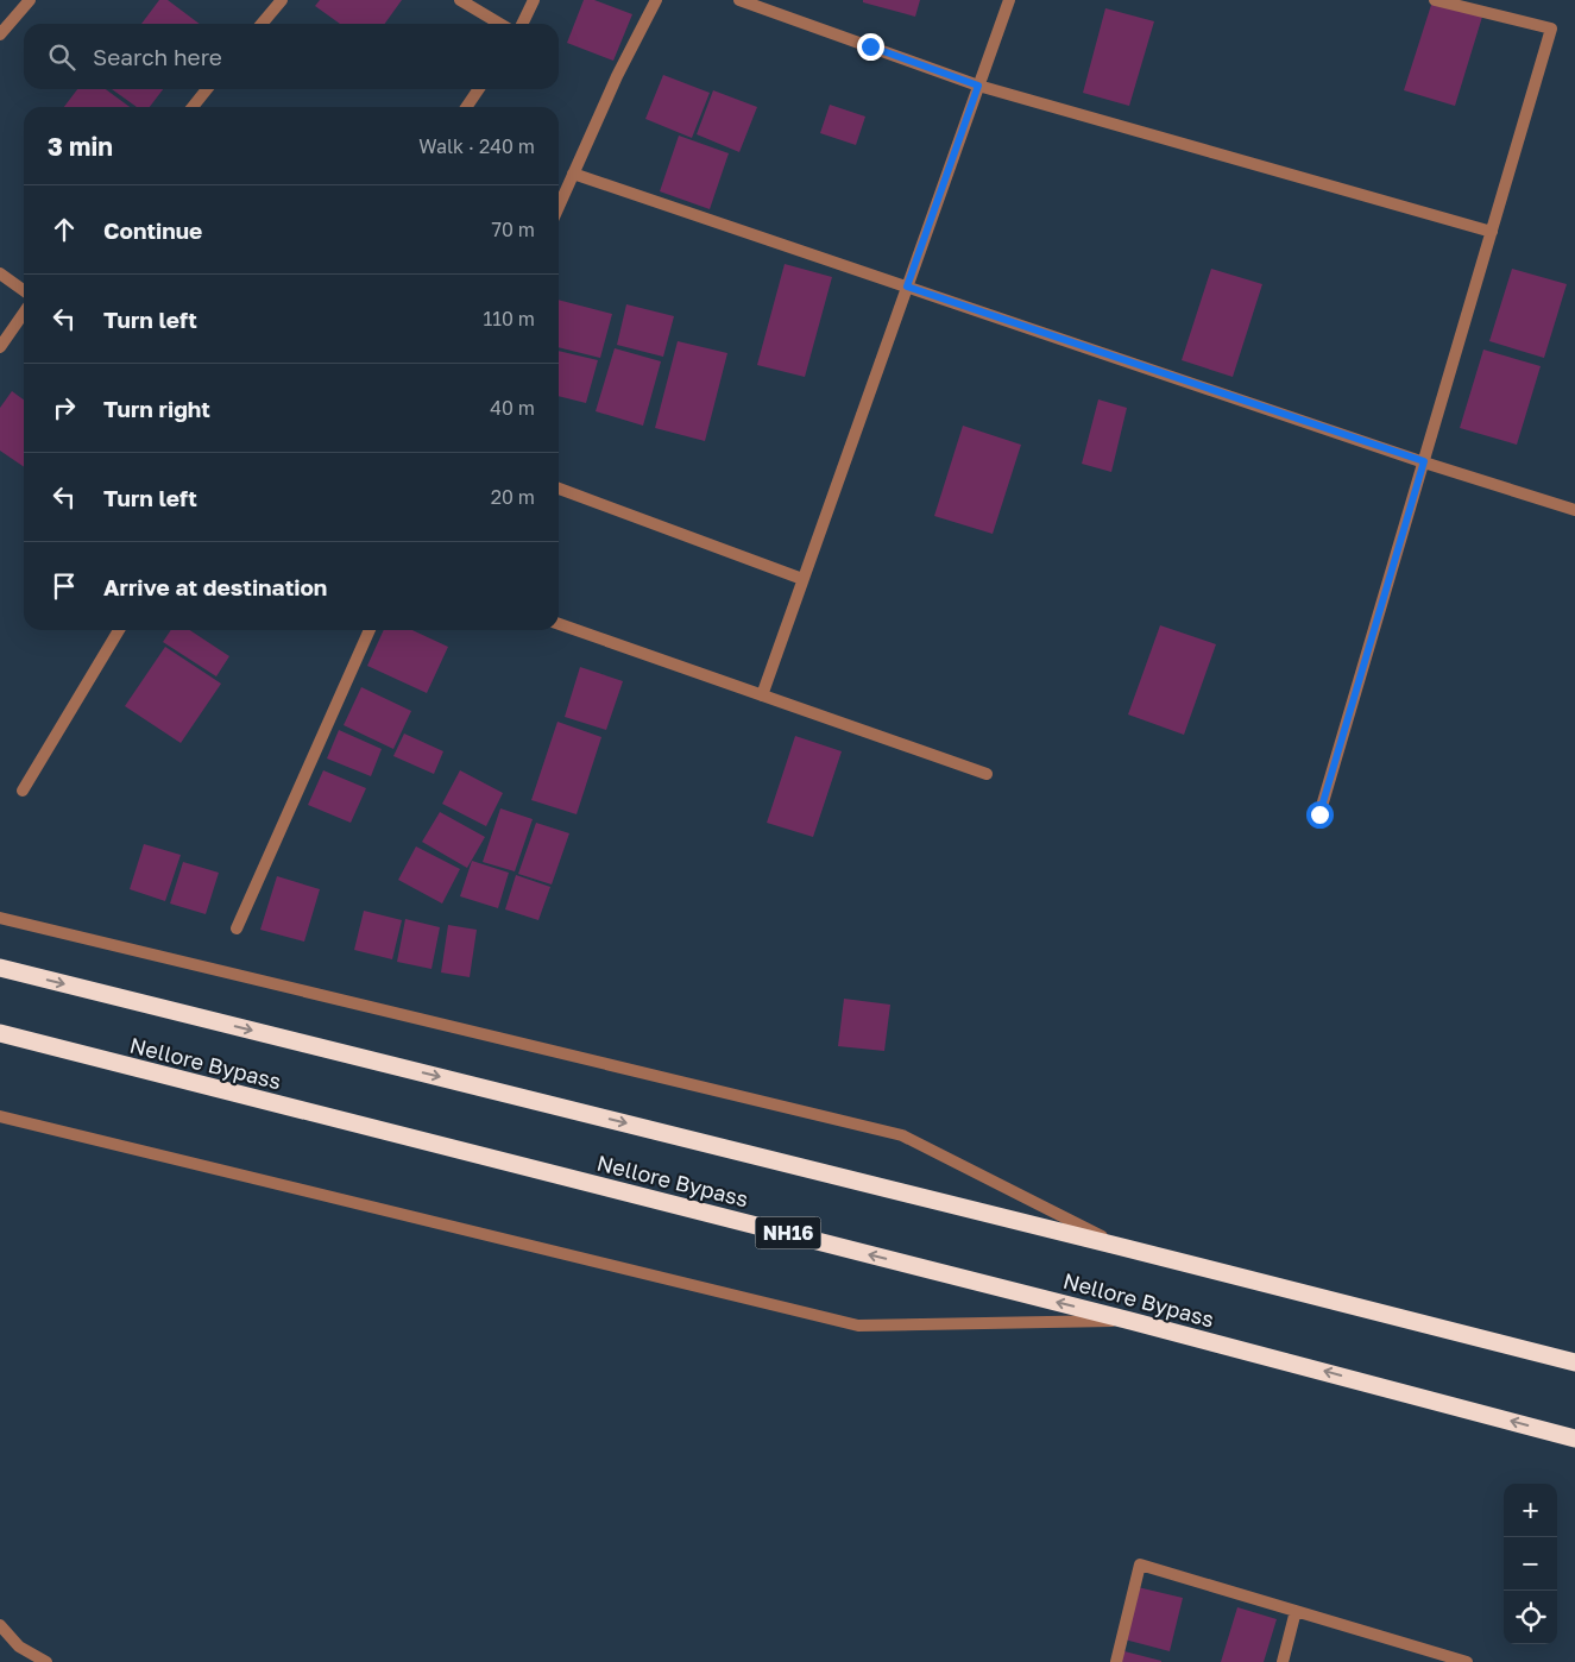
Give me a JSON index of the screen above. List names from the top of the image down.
{
  "streets": {
    "highway": ["Nellore Bypass", "NH16"]
  },
  "page": {
    "search": "Search here",
    "heading": ["3 min", "Walk · 240 m"],
    "list": [
      ["Continue", "70 m"],
      ["Turn left", "110 m"],
      ["Turn right", "40 m"],
      ["Turn left", "20 m"],
      "Arrive at destination"
    ],
    "map_buttons": ["+", "−"]
  }
}
